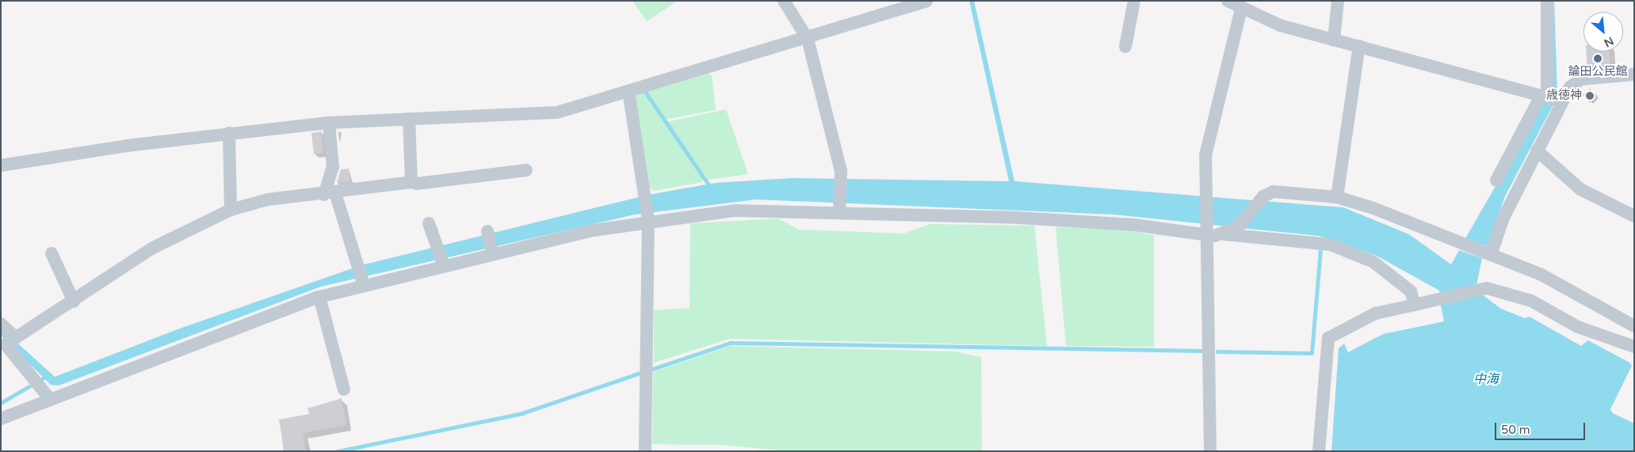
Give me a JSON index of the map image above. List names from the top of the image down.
{
  "water": ["中海"],
  "places": ["論田公民館", "歳徳神"],
  "scale_bar": "50 m",
  "north": "bottom right"
}
